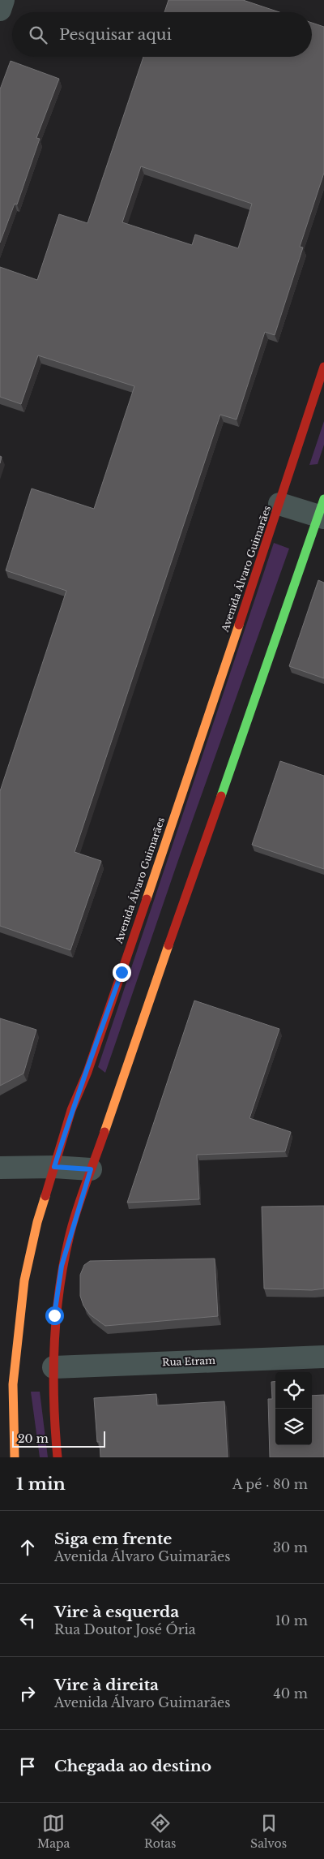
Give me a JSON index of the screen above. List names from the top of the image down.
{
  "streets": {
    "street": ["Avenida Álvaro Guimarães", "Rua Etram"]
  },
  "scale_bar": "20 m",
  "page": {
    "search": "Pesquisar aqui",
    "scale": "20 m",
    "heading": ["1 min", "A pé · 80 m"],
    "list": [
      ["Siga em frente", "Avenida Álvaro Guimarães", "30 m"],
      ["Vire à esquerda", "Rua Doutor José Ória", "10 m"],
      ["Vire à direita", "Avenida Álvaro Guimarães", "40 m"],
      "Chegada ao destino"
    ],
    "nav": ["Mapa", "Rotas", "Salvos"]
  }
}
